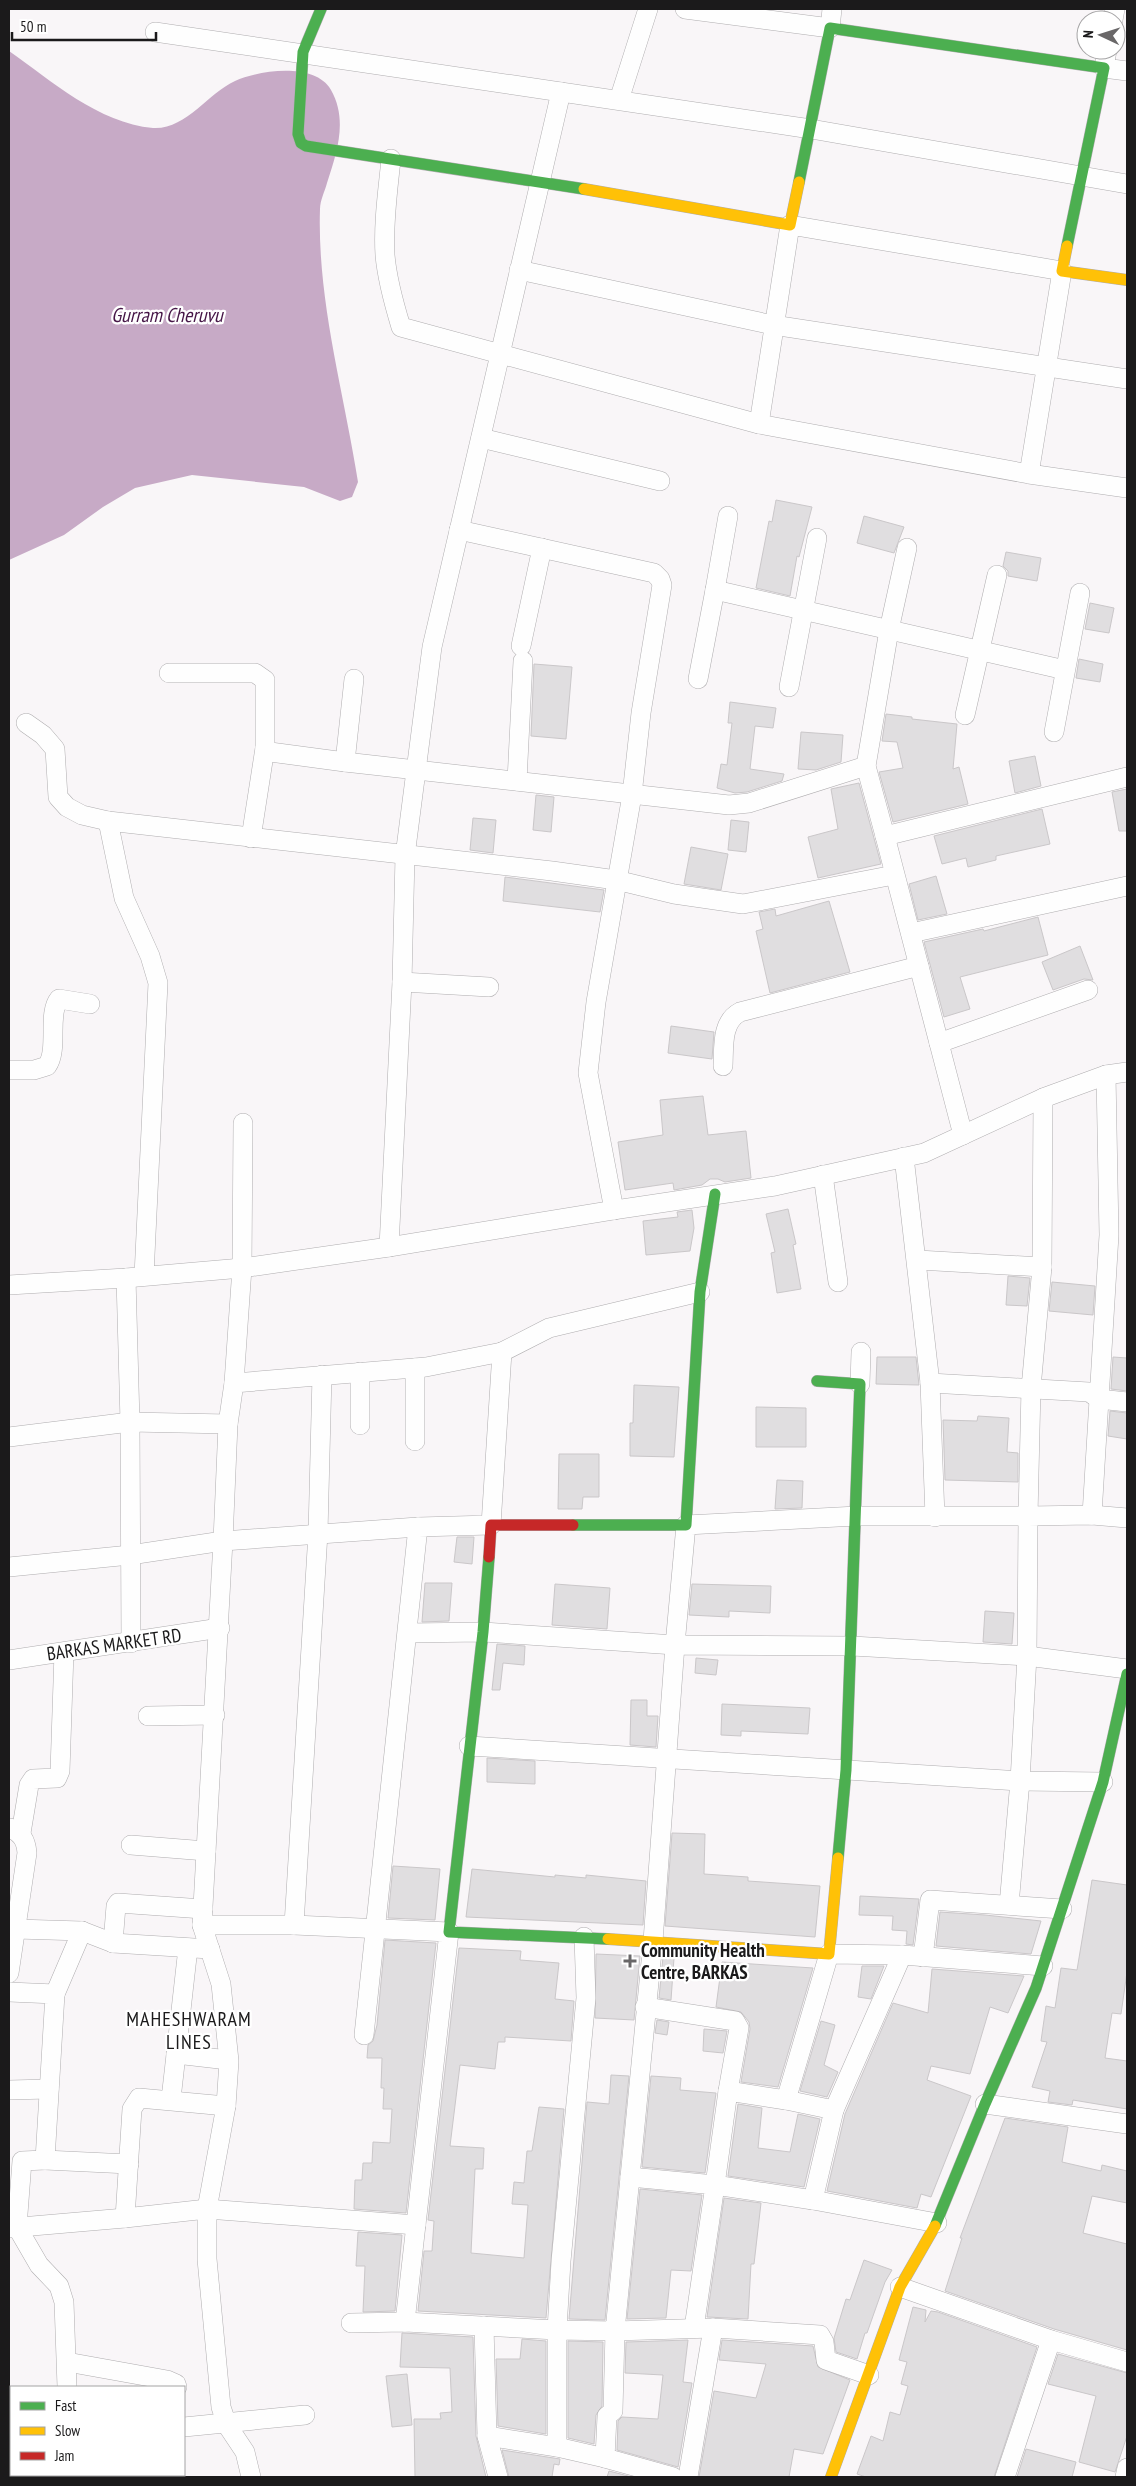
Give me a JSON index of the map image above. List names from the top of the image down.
{
  "streets": {
    "street": ["BARKAS MARKET RD"]
  },
  "districts": ["MAHESHWARAM LINES"],
  "water": ["Gurram Cheruvu"],
  "places": {
    "health": ["Community Health Centre, BARKAS"]
  },
  "legend": ["Fast", "Slow", "Jam"],
  "scale_bar": "50 m",
  "north": "left"
}
